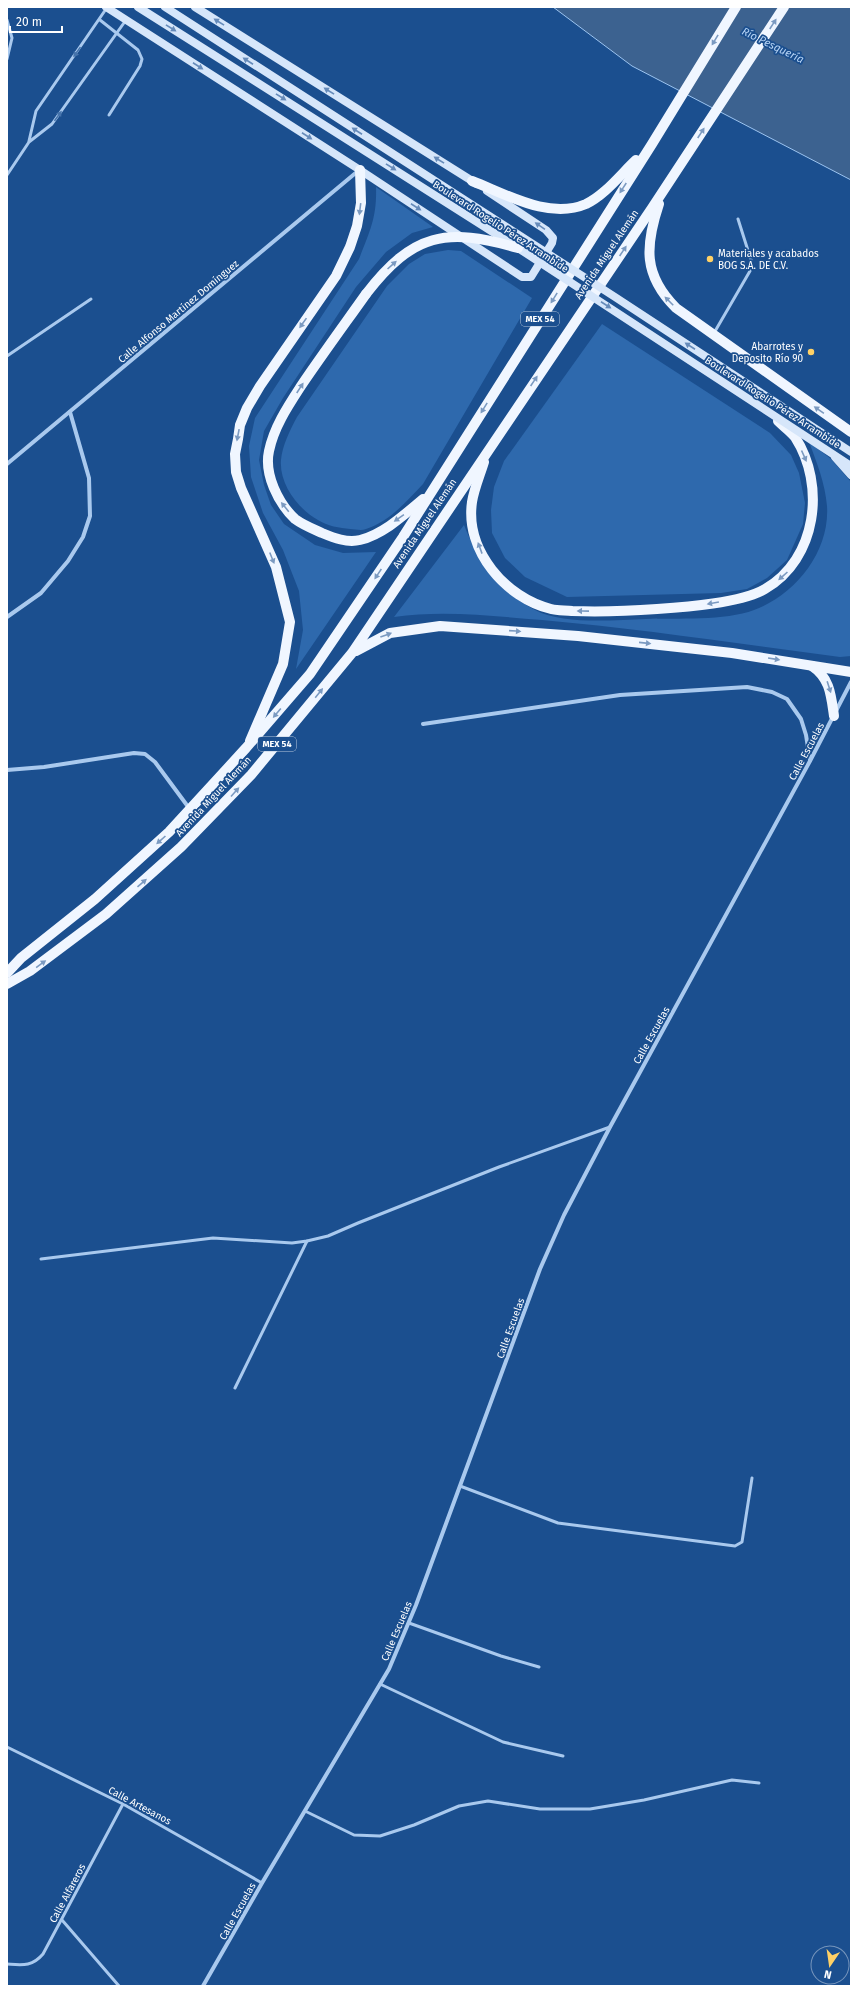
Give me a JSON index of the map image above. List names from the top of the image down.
{
  "streets": {
    "main road": ["Boulevard Rogelio Pérez Arrambide", "Avenida Miguel Alemán", "MEX 54"],
    "street": ["Calle Alfonso Martínez Domínguez", "Calle Escuelas"],
    "lane": ["Calle Artesanos", "Calle Alfareros"]
  },
  "crossings": [
    ["Boulevard Rogelio Pérez Arrambide", "Avenida Miguel Alemán"],
    ["Calle Escuelas", "Calle Artesanos"],
    ["Calle Artesanos", "Calle Alfareros"]
  ],
  "water": ["Río Pesquería"],
  "places": ["Materiales y acabados BOG S.A. DE C.V.", "Abarrotes y Deposito Río 90"],
  "scale_bar": "20 m",
  "north": "bottom"
}
